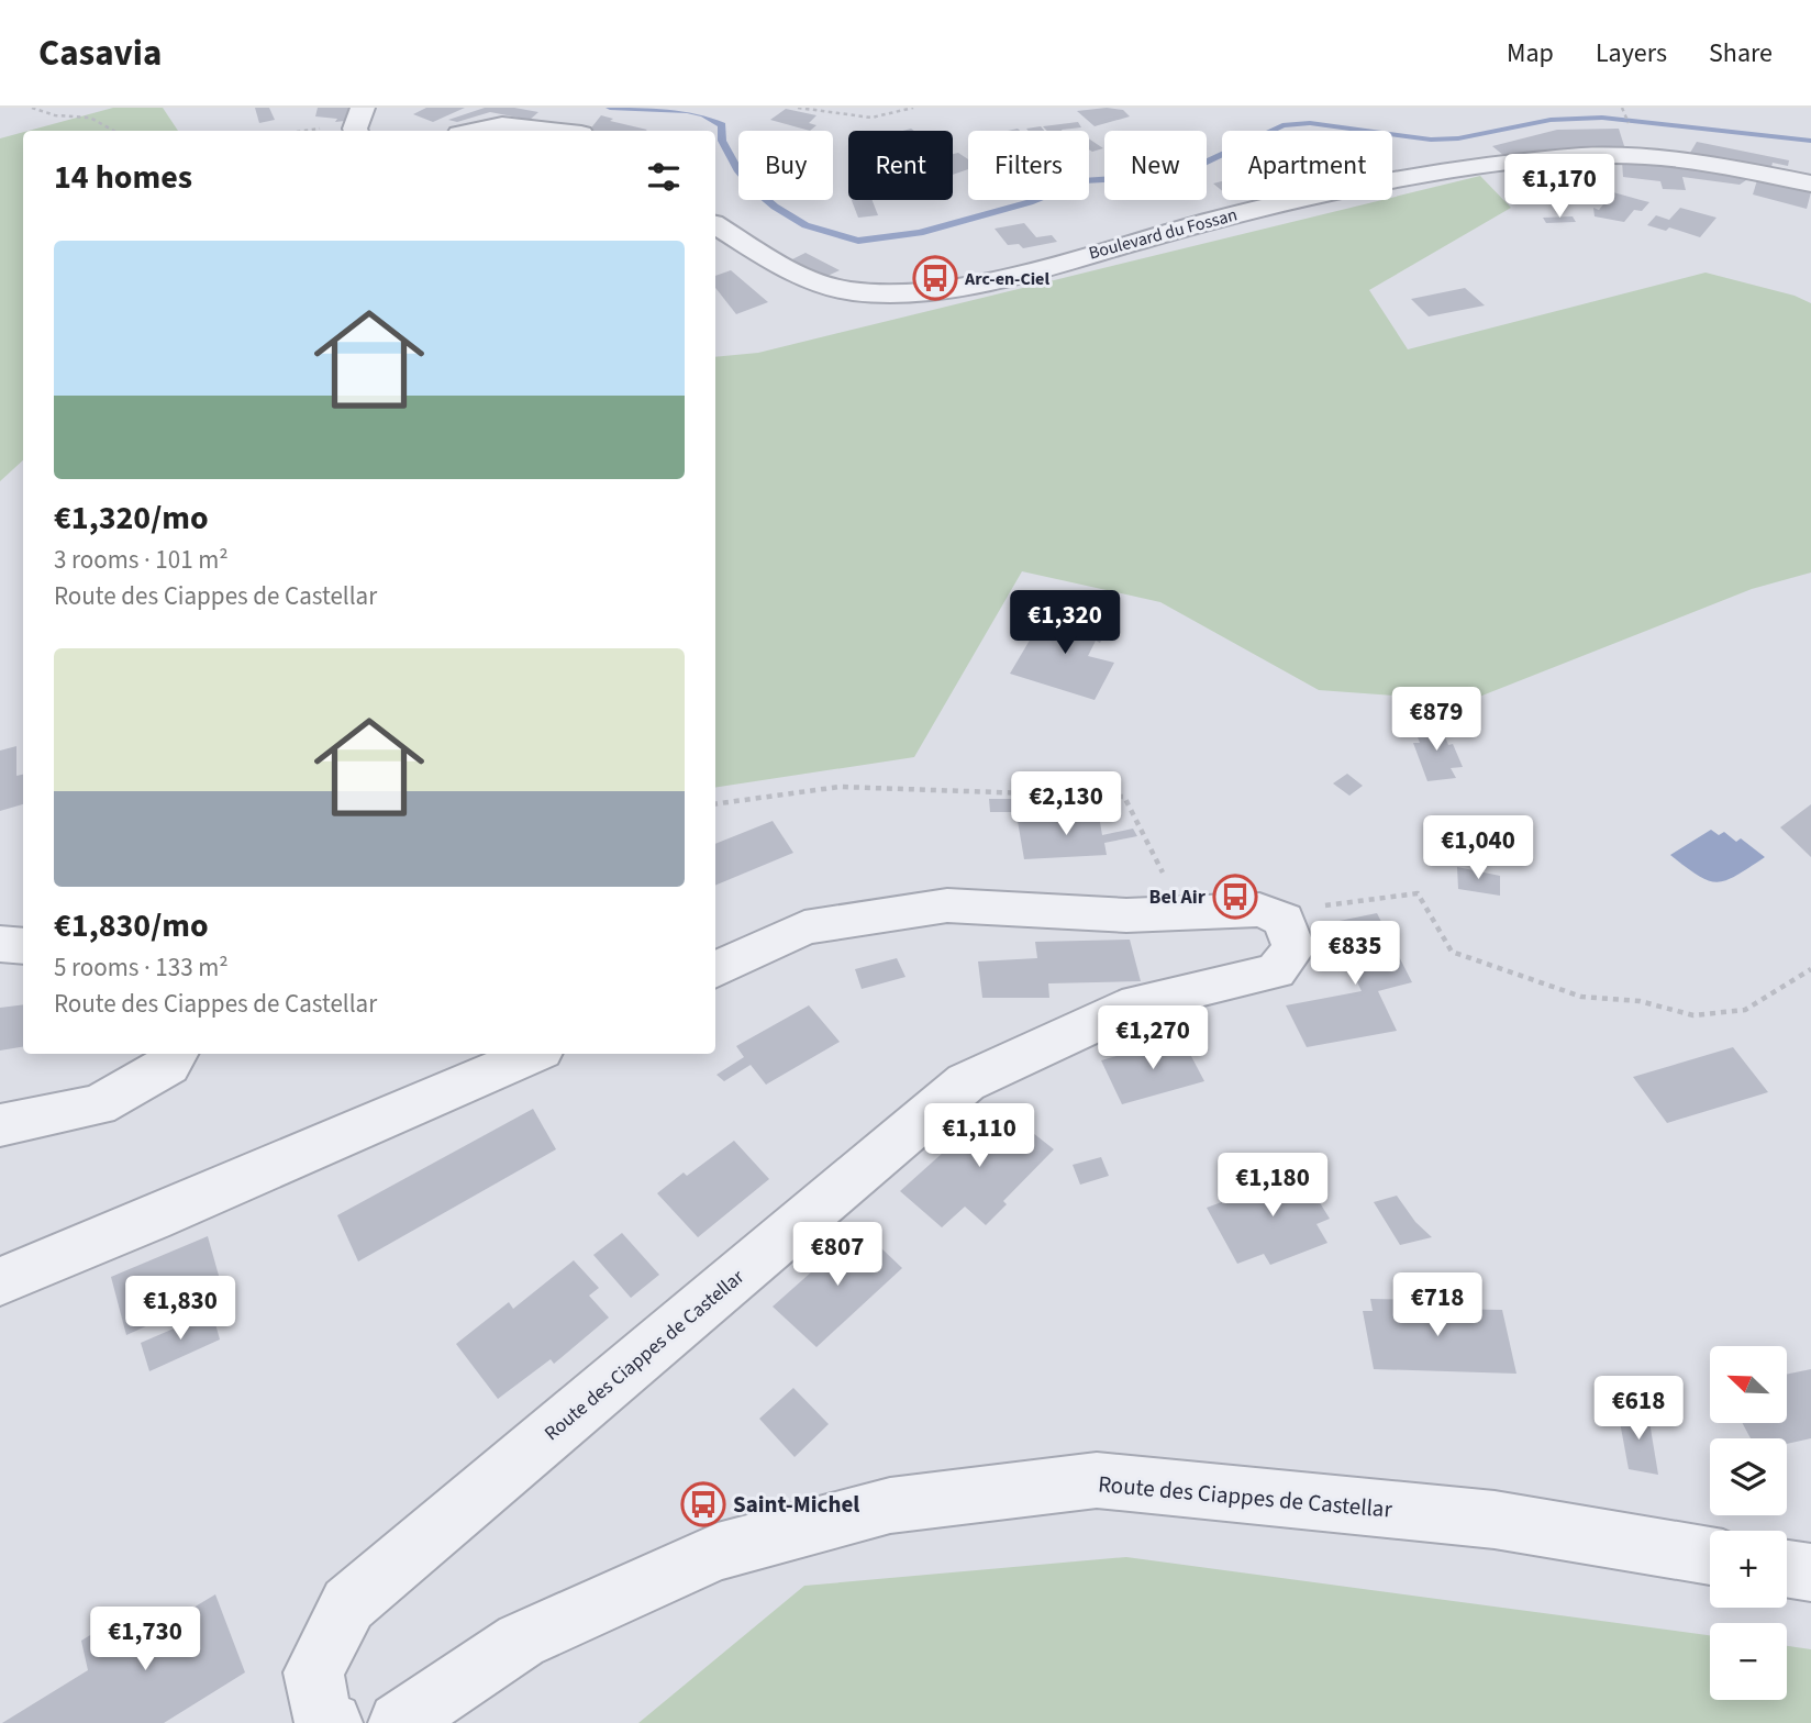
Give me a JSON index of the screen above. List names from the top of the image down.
{
  "streets": {
    "street": ["Boulevard du Fossan", "Route des Ciappes de Castellar"]
  },
  "places": {
    "bus stop": ["Arc-en-Ciel", "Bel Air", "Saint-Michel"]
  },
  "north": "top left",
  "page": {
    "header": "Casavia",
    "nav": ["Map", "Layers", "Share"],
    "chip": [
      "Buy",
      "Rent",
      "Filters",
      "New",
      "Apartment"
    ],
    "heading": "14 homes",
    "price": [
      "€1,170",
      "€1,320",
      "€879",
      "€2,130",
      "€1,040",
      "€835",
      "€1,270",
      "€1,110",
      "€1,180",
      "€807",
      "€718",
      "€1,830",
      "€618",
      "€1,730"
    ],
    "list": [
      {
        "name": "€1,320/mo",
        "note": "3 rooms · 101 m² · Route des Ciappes de Castellar"
      },
      {
        "name": "€1,830/mo",
        "note": "5 rooms · 133 m² · Route des Ciappes de Castellar"
      }
    ],
    "map_buttons": ["+", "−"]
  }
}
